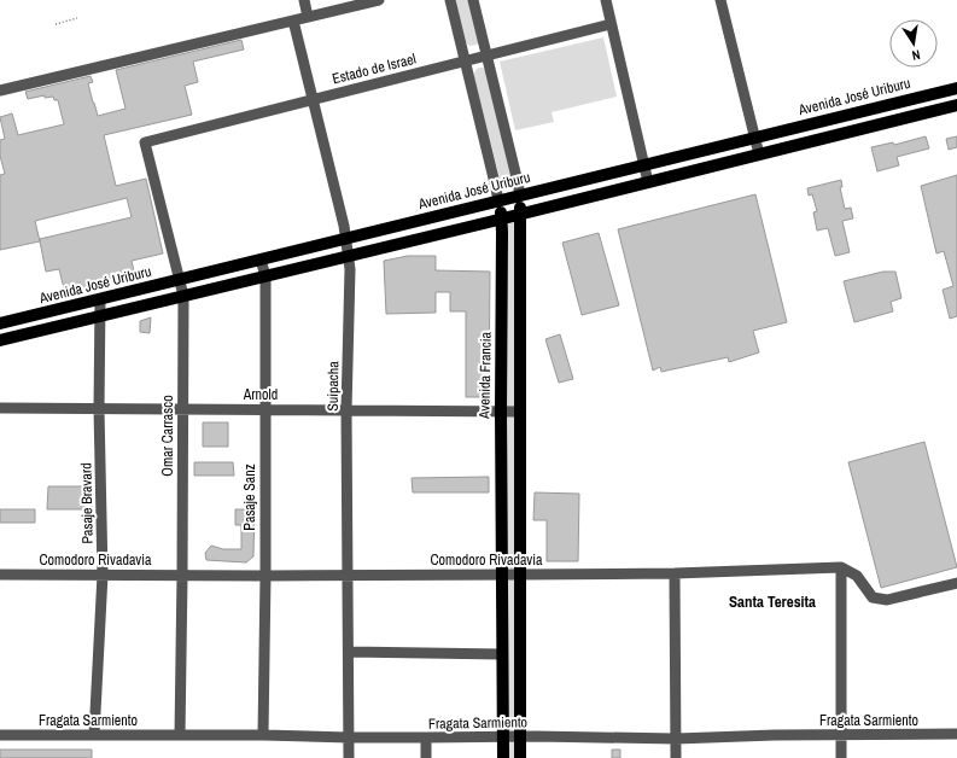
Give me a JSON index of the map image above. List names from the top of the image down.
{
  "streets": {
    "main road": ["Avenida José Uriburu", "Avenida Francia"],
    "street": [
      "Estado de Israel",
      "Suipacha",
      "Arnold",
      "Omar Carrasco",
      "Pasaje Sanz",
      "Pasaje Bravard",
      "Comodoro Rivadavia",
      "Fragata Sarmiento"
    ]
  },
  "crossings": [
    ["Estado de Israel", "Avenida Francia"],
    ["Estado de Israel", "Suipacha"],
    ["Estado de Israel", "Omar Carrasco"],
    ["Avenida José Uriburu", "Avenida Francia"],
    ["Avenida José Uriburu", "Suipacha"],
    ["Avenida José Uriburu", "Omar Carrasco"],
    ["Avenida José Uriburu", "Pasaje Sanz"],
    ["Avenida José Uriburu", "Pasaje Bravard"],
    ["Avenida Francia", "Arnold"],
    ["Avenida Francia", "Comodoro Rivadavia"],
    ["Avenida Francia", "Fragata Sarmiento"],
    ["Suipacha", "Arnold"],
    ["Suipacha", "Comodoro Rivadavia"],
    ["Suipacha", "Fragata Sarmiento"],
    ["Arnold", "Omar Carrasco"],
    ["Arnold", "Pasaje Sanz"],
    ["Arnold", "Pasaje Bravard"],
    ["Omar Carrasco", "Comodoro Rivadavia"],
    ["Omar Carrasco", "Fragata Sarmiento"],
    ["Pasaje Sanz", "Comodoro Rivadavia"],
    ["Pasaje Sanz", "Fragata Sarmiento"],
    ["Pasaje Bravard", "Comodoro Rivadavia"],
    ["Pasaje Bravard", "Fragata Sarmiento"]
  ],
  "districts": ["Santa Teresita"],
  "north": "bottom"
}
